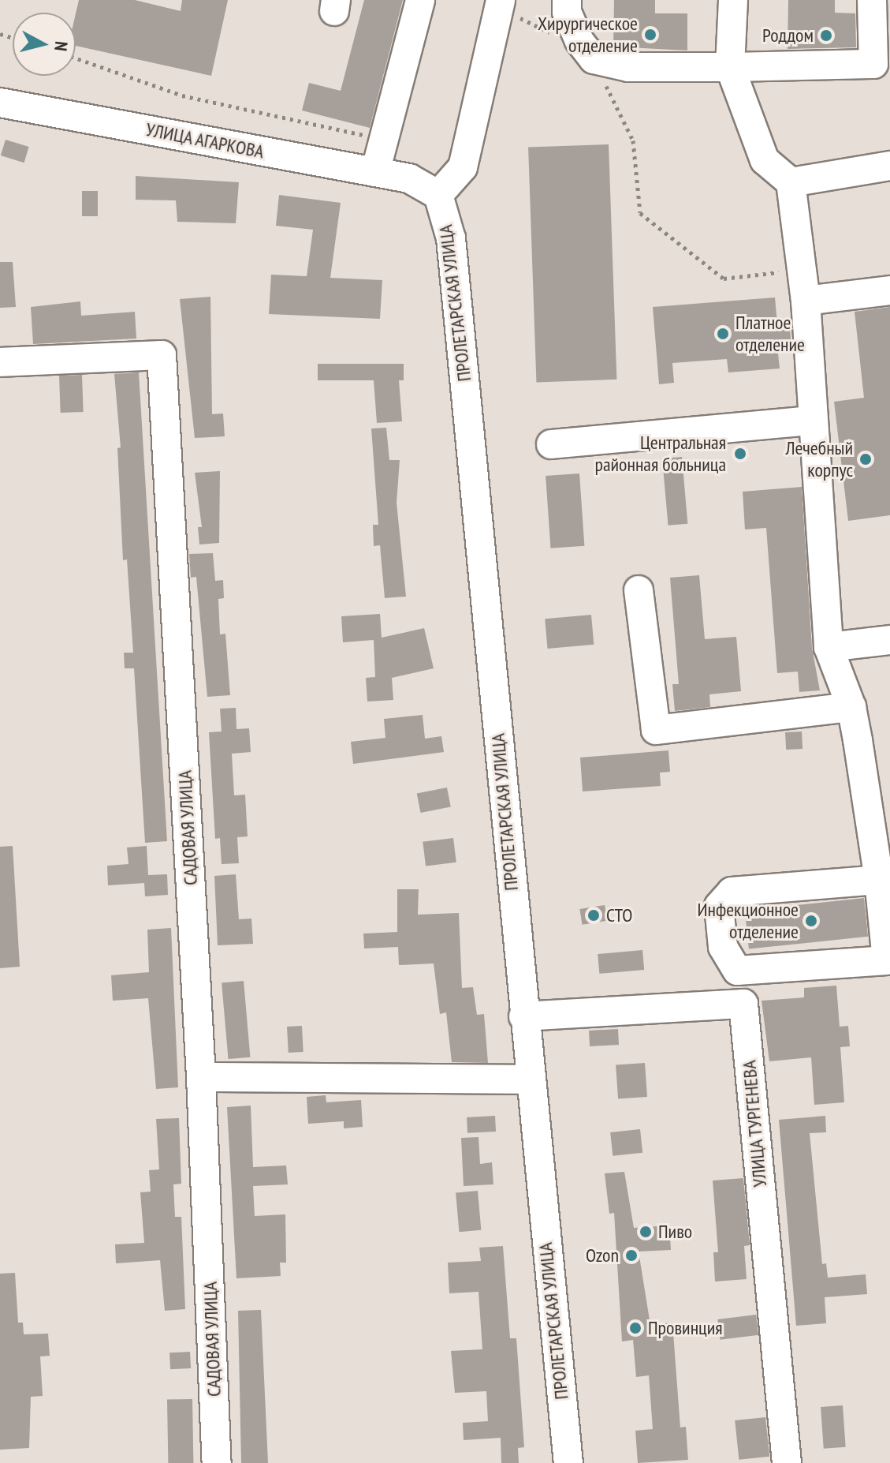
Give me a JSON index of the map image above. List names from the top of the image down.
{
  "streets": {
    "street": [
      "УЛИЦА АГАРКОВА",
      "ПРОЛЕТАРСКАЯ УЛИЦА",
      "САДОВАЯ УЛИЦА",
      "УЛИЦА ТУРГЕНЕВА"
    ]
  },
  "crossings": [
    ["УЛИЦА АГАРКОВА", "ПРОЛЕТАРСКАЯ УЛИЦА"],
    ["ПРОЛЕТАРСКАЯ УЛИЦА", "УЛИЦА ТУРГЕНЕВА"]
  ],
  "places": [
    "Хирургическое отделение",
    "Роддом",
    "Платное отделение",
    "Центральная районная больница",
    "Лечебный корпус",
    "СТО",
    "Инфекционное отделение",
    "Пиво",
    "Ozon",
    "Провинция"
  ],
  "north": "right"
}
